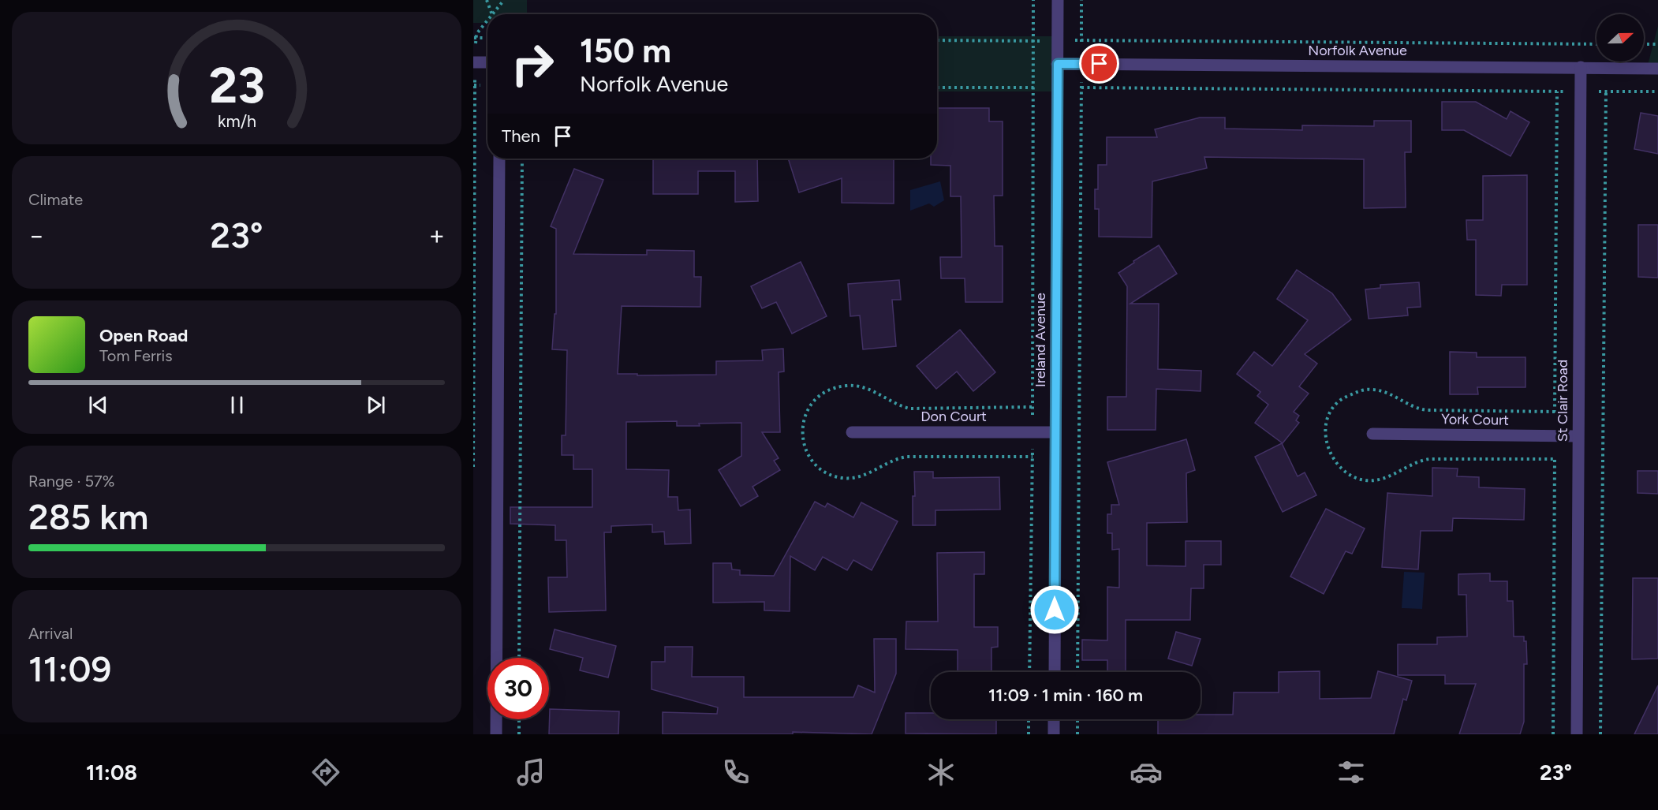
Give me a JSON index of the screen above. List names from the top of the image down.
{
  "streets": {
    "street": [
      "Norfolk Avenue",
      "Ireland Avenue",
      "St Clair Road",
      "Don Court",
      "York Court"
    ]
  },
  "crossings": [
    ["Norfolk Avenue", "Ireland Avenue"],
    ["Norfolk Avenue", "St Clair Road"],
    ["Ireland Avenue", "Don Court"],
    ["St Clair Road", "York Court"]
  ],
  "north": "right",
  "page": {
    "turn": ["150 m", "Norfolk Avenue"],
    "then": "Then",
    "tile": [
      "Climate",
      ["Range · 57%", "285 km"],
      ["Arrival", "11:09"]
    ],
    "heat": ["−", "23°", "+"],
    "song": ["Open Road", "Tom Ferris"],
    "limit": "30",
    "trip": "11:09 · 1 min · 160 m",
    "tabs": ["11:08", "23°"],
    "gauge": ["23", "km/h"]
  }
}
